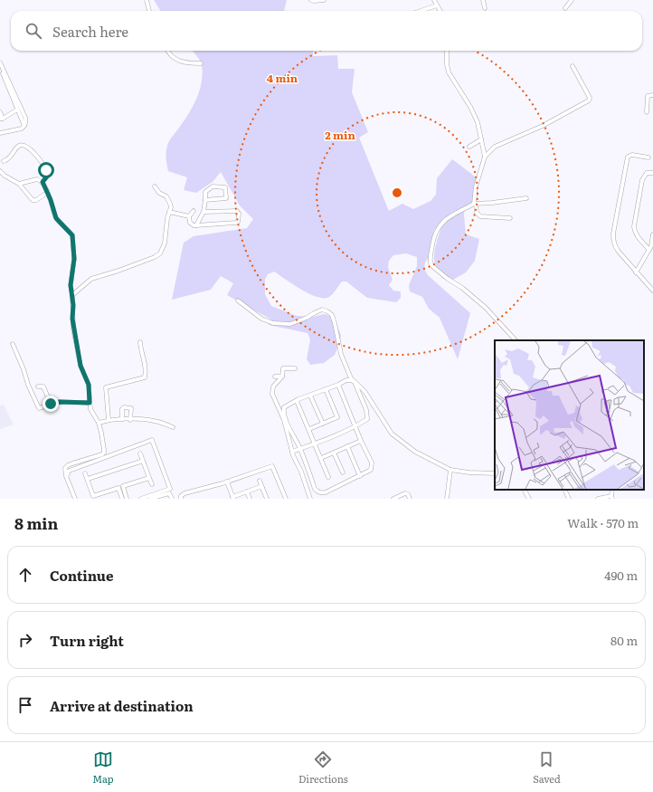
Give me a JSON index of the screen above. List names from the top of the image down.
{
  "page": {
    "search": "Search here",
    "heading": ["8 min", "Walk · 570 m"],
    "list": [
      ["Continue", "490 m"],
      ["Turn right", "80 m"],
      "Arrive at destination"
    ],
    "nav": ["Map", "Directions", "Saved"]
  },
  "rings": ["4 min", "2 min"]
}
